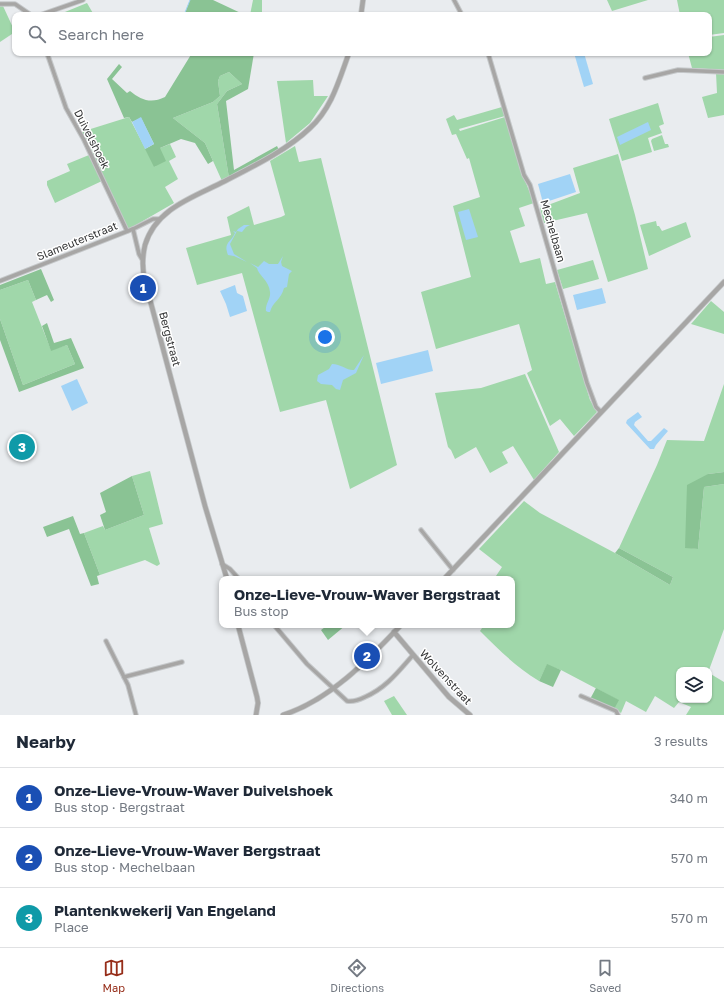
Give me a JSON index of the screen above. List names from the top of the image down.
{
  "streets": {
    "street": [
      "Duivelshoek",
      "Mechelbaan",
      "Slameuterstraat",
      "Bergstraat",
      "Wolvenstraat"
    ]
  },
  "crossings": [
    ["Duivelshoek", "Slameuterstraat"],
    ["Slameuterstraat", "Bergstraat"]
  ],
  "page": {
    "search": "Search here",
    "pins": ["1", "3", "2"],
    "popup": ["Onze-Lieve-Vrouw-Waver Bergstraat", "Bus stop"],
    "heading": ["Nearby", "3 results"],
    "list": [
      {
        "mark": "1",
        "name": "Onze-Lieve-Vrouw-Waver Duivelshoek",
        "note": "Bus stop · Bergstraat",
        "value": "340 m"
      },
      {
        "mark": "2",
        "name": "Onze-Lieve-Vrouw-Waver Bergstraat",
        "note": "Bus stop · Mechelbaan",
        "value": "570 m"
      },
      {
        "mark": "3",
        "name": "Plantenkwekerij Van Engeland",
        "note": "Place",
        "value": "570 m"
      }
    ],
    "nav": ["Map", "Directions", "Saved"]
  }
}
